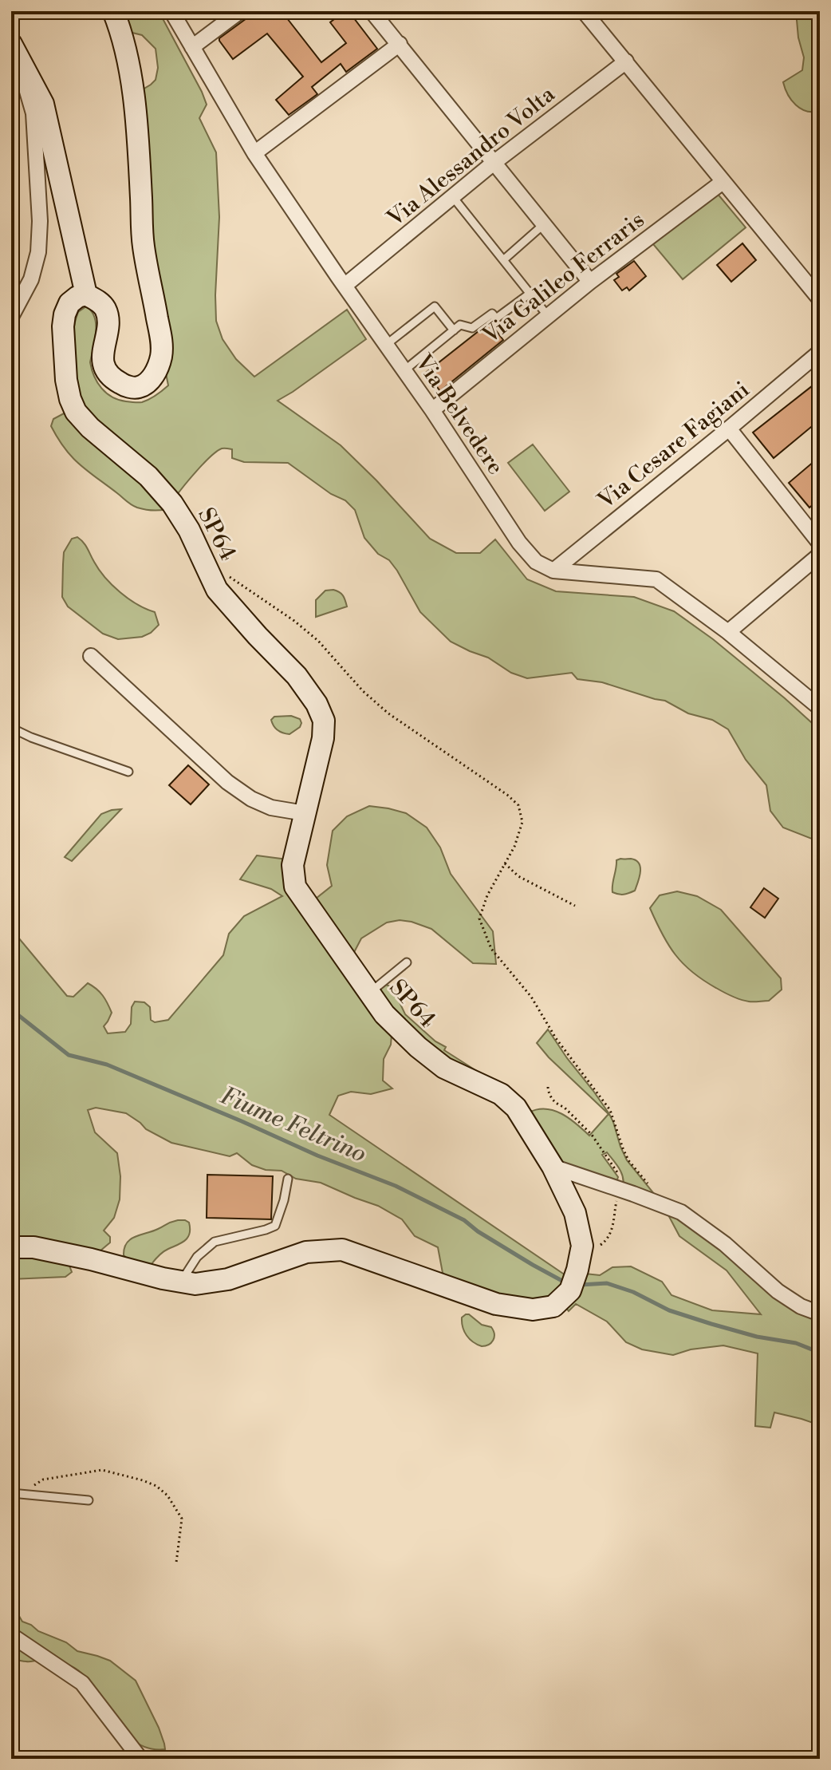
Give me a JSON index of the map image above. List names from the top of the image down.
{
  "streets": {
    "street": [
      "Via Alessandro Volta",
      "Via Galileo Ferraris",
      "Via Belvedere",
      "Via Cesare Fagiani",
      "SP64"
    ]
  },
  "crossings": [
    ["Via Alessandro Volta", "Via Belvedere"],
    ["Via Galileo Ferraris", "Via Belvedere"],
    ["Via Belvedere", "Via Cesare Fagiani"]
  ],
  "water": ["Fiume Feltrino"]
}
